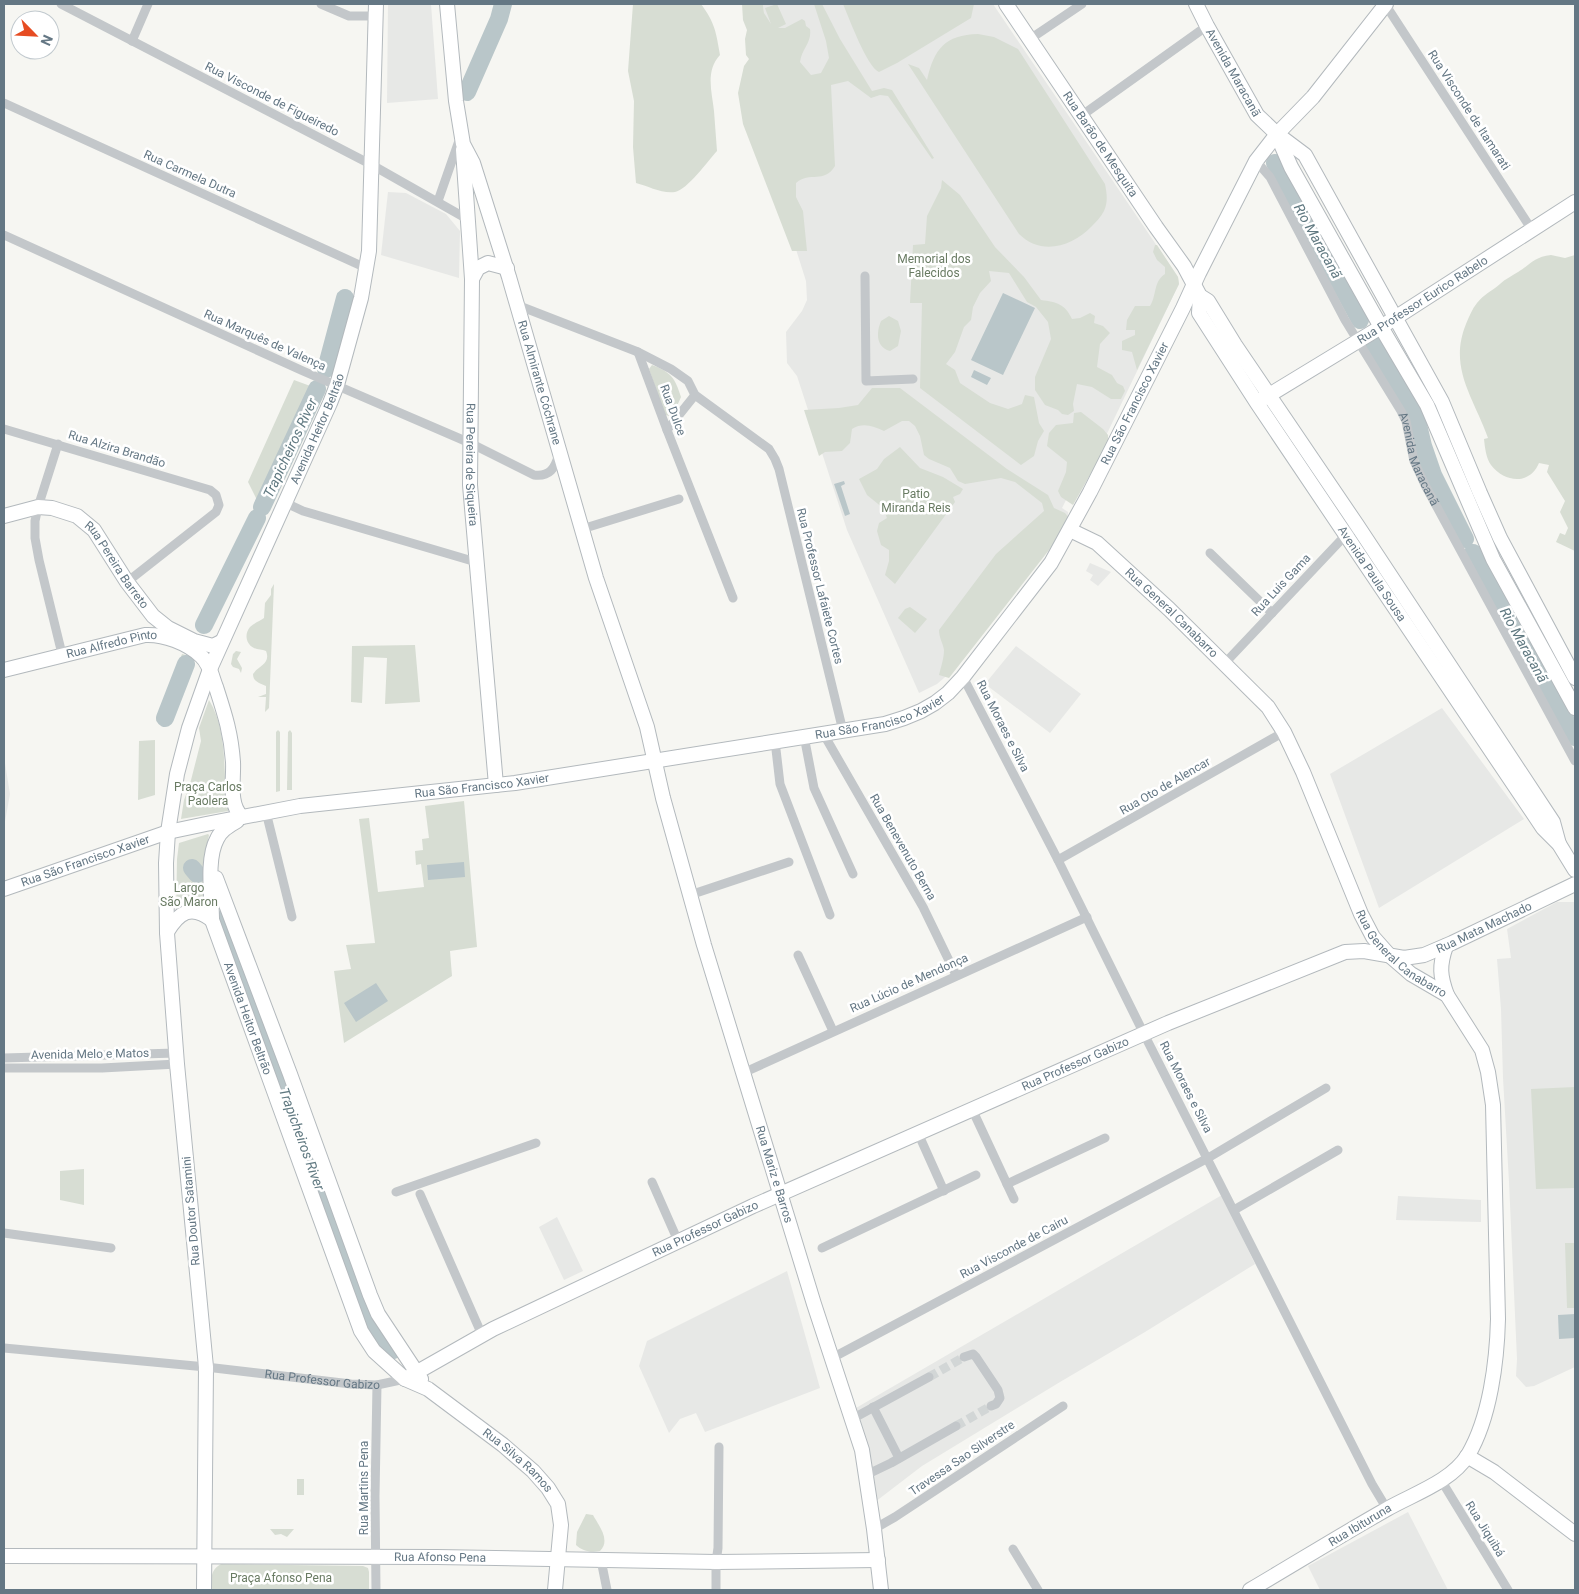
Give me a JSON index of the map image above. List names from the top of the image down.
{
  "streets": {
    "street": [
      "Avenida Maracanã",
      "Rua Visconde de Figueiredo",
      "Rua Visconde de Itamarati",
      "Rua Barão de Mesquita",
      "Rua Carmela Dutra",
      "Rua Professor Eurico Rabelo",
      "Rua Marquês de Valença",
      "Rua Almirante Cóchrane",
      "Rua São Francisco Xavier",
      "Rua Dulce",
      "Avenida Heitor Beltrão",
      "Rua Alzira Brandão",
      "Rua Pereira de Siqueira",
      "Rua Pereira Barreto",
      "Avenida Paula Sousa",
      "Rua Luis Gama",
      "Rua Professor Lafaiete Cortes",
      "Rua General Canabarro",
      "Rua Alfredo Pinto",
      "Rua Moraes e Silva",
      "Rua Oto de Alencar",
      "Rua Benevenuto Berna",
      "Rua Mata Machado",
      "Rua Lúcio de Mendonça",
      "Avenida Melo e Matos",
      "Rua Professor Gabizo",
      "Rua Mariz e Barros",
      "Rua Doutor Satamini",
      "Rua Visconde de Cairu",
      "Travessa Sao Silverstre",
      "Rua Silva Ramos",
      "Rua Martins Pena",
      "Rua Ibituruna",
      "Rua Jiquibá",
      "Rua Afonso Pena"
    ]
  },
  "crossings": [
    ["Avenida Maracanã", "Rua Professor Eurico Rabelo"],
    ["Avenida Maracanã", "Rua São Francisco Xavier"],
    ["Rua Visconde de Figueiredo", "Avenida Heitor Beltrão"],
    ["Rua Visconde de Figueiredo", "Rua Pereira de Siqueira"],
    ["Rua Visconde de Itamarati", "Rua Professor Eurico Rabelo"],
    ["Rua Visconde de Itamarati", "Rua São Francisco Xavier"],
    ["Rua Barão de Mesquita", "Rua São Francisco Xavier"],
    ["Rua Barão de Mesquita", "Avenida Paula Sousa"],
    ["Rua Carmela Dutra", "Avenida Heitor Beltrão"],
    ["Rua Professor Eurico Rabelo", "Avenida Paula Sousa"],
    ["Rua Marquês de Valença", "Rua Almirante Cóchrane"],
    ["Rua Marquês de Valença", "Avenida Heitor Beltrão"],
    ["Rua Marquês de Valença", "Rua Pereira de Siqueira"],
    ["Rua Almirante Cóchrane", "Rua São Francisco Xavier"],
    ["Rua Almirante Cóchrane", "Rua Pereira de Siqueira"],
    ["Rua Almirante Cóchrane", "Rua Mariz e Barros"],
    ["Rua São Francisco Xavier", "Avenida Heitor Beltrão"],
    ["Rua São Francisco Xavier", "Rua Pereira de Siqueira"],
    ["Rua São Francisco Xavier", "Avenida Paula Sousa"],
    ["Rua São Francisco Xavier", "Rua Professor Lafaiete Cortes"],
    ["Rua São Francisco Xavier", "Rua General Canabarro"],
    ["Rua São Francisco Xavier", "Rua Moraes e Silva"],
    ["Rua São Francisco Xavier", "Rua Benevenuto Berna"],
    ["Rua São Francisco Xavier", "Rua Mariz e Barros"],
    ["Rua São Francisco Xavier", "Rua Doutor Satamini"],
    ["Avenida Heitor Beltrão", "Rua Pereira Barreto"],
    ["Avenida Heitor Beltrão", "Rua Alfredo Pinto"],
    ["Avenida Heitor Beltrão", "Rua Professor Gabizo"],
    ["Avenida Heitor Beltrão", "Rua Doutor Satamini"],
    ["Avenida Heitor Beltrão", "Rua Silva Ramos"],
    ["Rua Alzira Brandão", "Rua Pereira Barreto"],
    ["Avenida Paula Sousa", "Rua Luis Gama"],
    ["Rua Luis Gama", "Rua General Canabarro"],
    ["Rua General Canabarro", "Rua Oto de Alencar"],
    ["Rua General Canabarro", "Rua Mata Machado"],
    ["Rua General Canabarro", "Rua Professor Gabizo"],
    ["Rua General Canabarro", "Rua Ibituruna"],
    ["Rua Moraes e Silva", "Rua Oto de Alencar"],
    ["Rua Moraes e Silva", "Rua Lúcio de Mendonça"],
    ["Rua Moraes e Silva", "Rua Professor Gabizo"],
    ["Rua Moraes e Silva", "Rua Visconde de Cairu"],
    ["Rua Moraes e Silva", "Rua Ibituruna"],
    ["Rua Benevenuto Berna", "Rua Lúcio de Mendonça"],
    ["Rua Mata Machado", "Rua Professor Gabizo"],
    ["Rua Lúcio de Mendonça", "Rua Mariz e Barros"],
    ["Avenida Melo e Matos", "Rua Doutor Satamini"],
    ["Rua Professor Gabizo", "Rua Mariz e Barros"],
    ["Rua Professor Gabizo", "Rua Doutor Satamini"],
    ["Rua Professor Gabizo", "Rua Silva Ramos"],
    ["Rua Professor Gabizo", "Rua Martins Pena"],
    ["Rua Mariz e Barros", "Rua Visconde de Cairu"],
    ["Rua Mariz e Barros", "Travessa Sao Silverstre"],
    ["Rua Mariz e Barros", "Rua Afonso Pena"],
    ["Rua Doutor Satamini", "Rua Afonso Pena"],
    ["Rua Silva Ramos", "Rua Afonso Pena"],
    ["Rua Martins Pena", "Rua Afonso Pena"],
    ["Rua Ibituruna", "Rua Jiquibá"]
  ],
  "water": ["Rio Maracanã", "Trapicheiros River"],
  "parks": [
    "Memorial dos Falecidos",
    "Patio Miranda Reis",
    "Praça Carlos Paolera",
    "Largo São Maron",
    "Praça Afonso Pena"
  ],
  "north": "bottom right"
}
